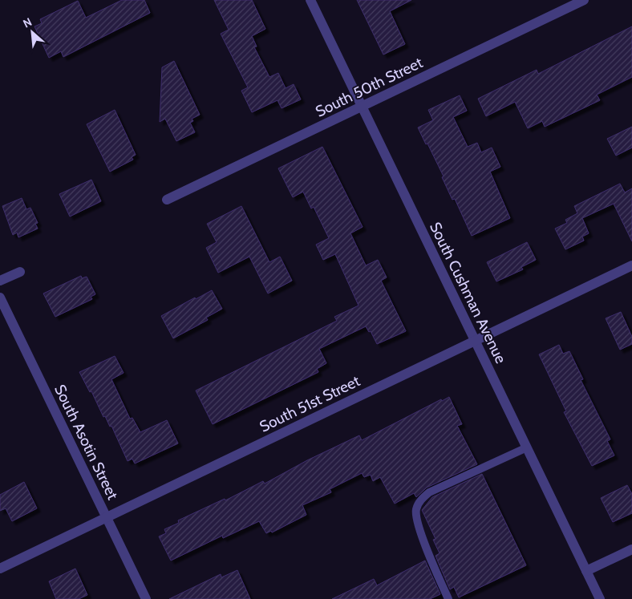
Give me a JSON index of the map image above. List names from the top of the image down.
{
  "streets": {
    "street": [
      "South 50th Street",
      "South Cushman Avenue",
      "South 51st Street",
      "South Asotin Street"
    ]
  },
  "crossings": [
    ["South 50th Street", "South Cushman Avenue"],
    ["South Cushman Avenue", "South 51st Street"],
    ["South 51st Street", "South Asotin Street"]
  ],
  "north": "top left"
}
